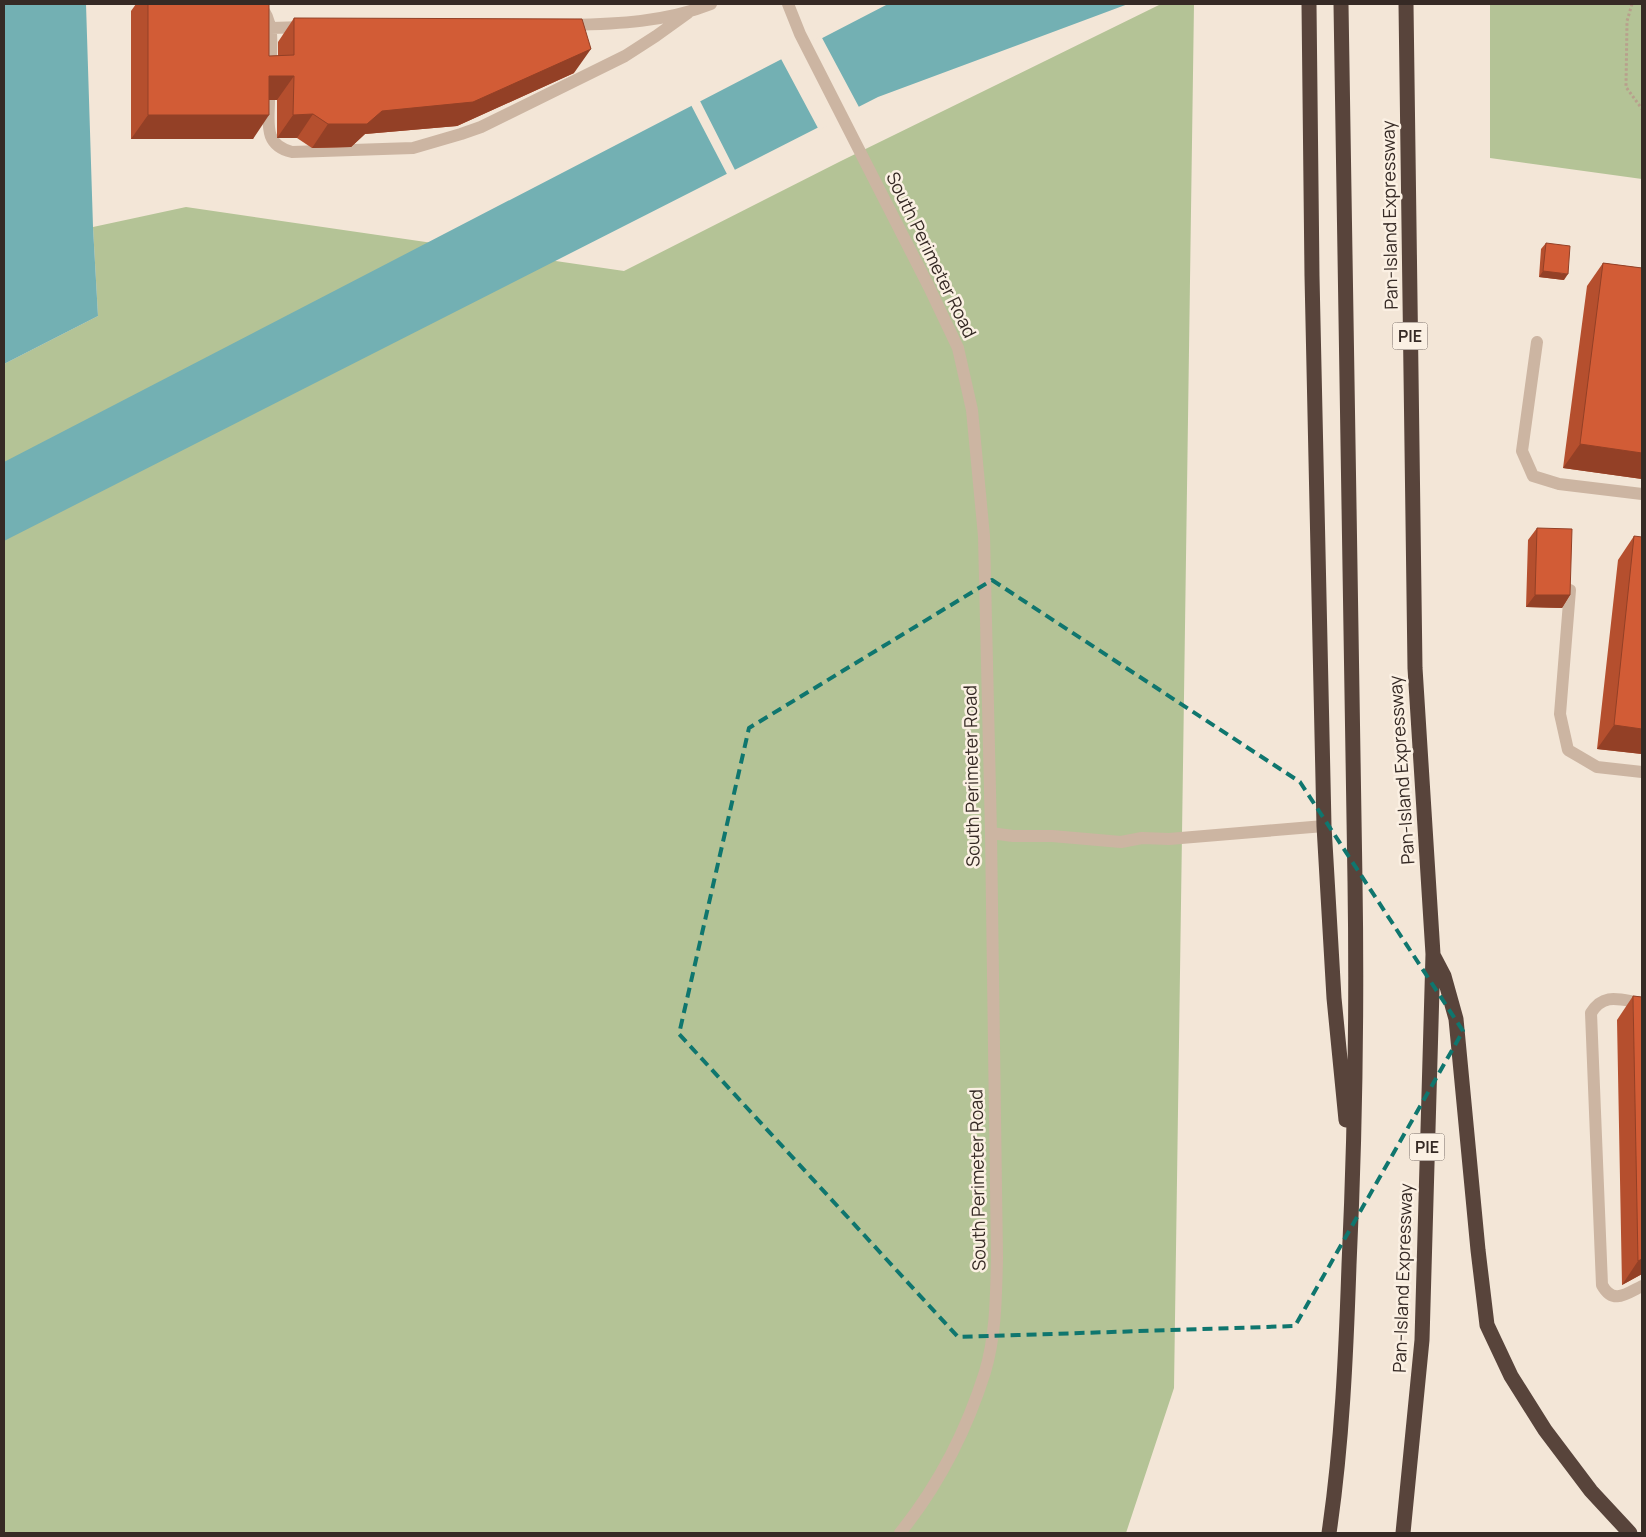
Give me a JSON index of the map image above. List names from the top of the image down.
{
  "streets": {
    "highway": ["Pan-Island Expressway", "PIE"],
    "lane": ["South Perimeter Road"]
  }
}
